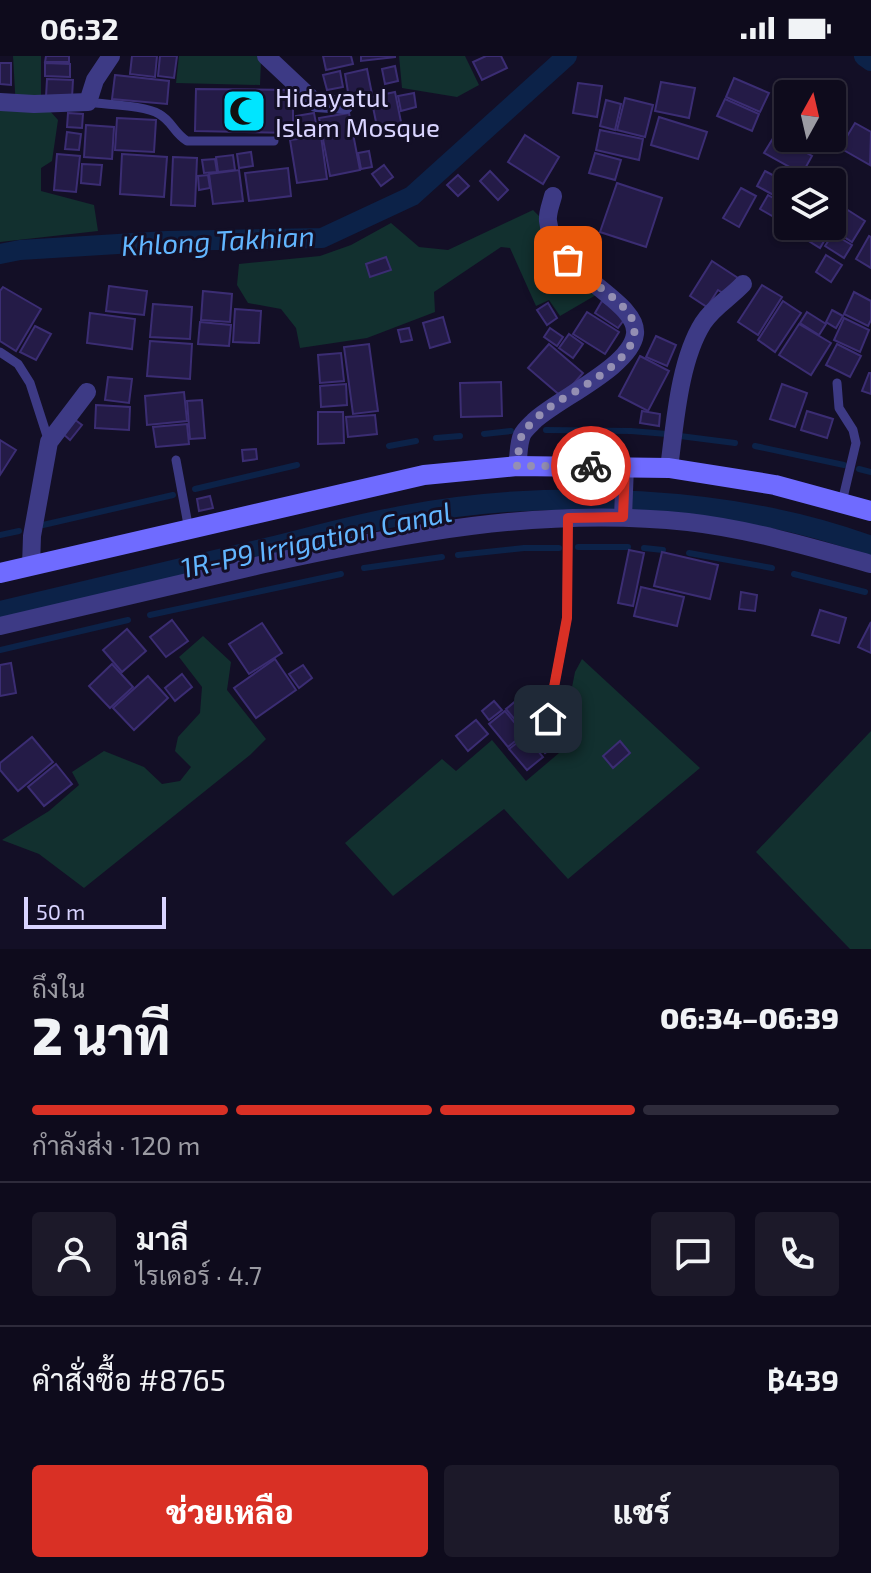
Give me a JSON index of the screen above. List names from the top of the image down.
{
  "water": ["Khlong Takhian", "1R-P9 Irrigation Canal"],
  "places": {
    "mosque": ["Hidayatul Islam Mosque"]
  },
  "scale_bar": "50 m",
  "north": "top",
  "page": {
    "status": "06:32",
    "scale": "50 m",
    "heading": ["2 นาที", "ถึงใน", "06:34–06:39"],
    "panel": [
      "มาลี",
      "ไรเดอร์ · 4.7",
      "คำสั่งซื้อ #8765",
      "฿439"
    ],
    "bar": "กำลังส่ง · 120 m",
    "buttons": ["ช่วยเหลือ", "แชร์"]
  }
}
